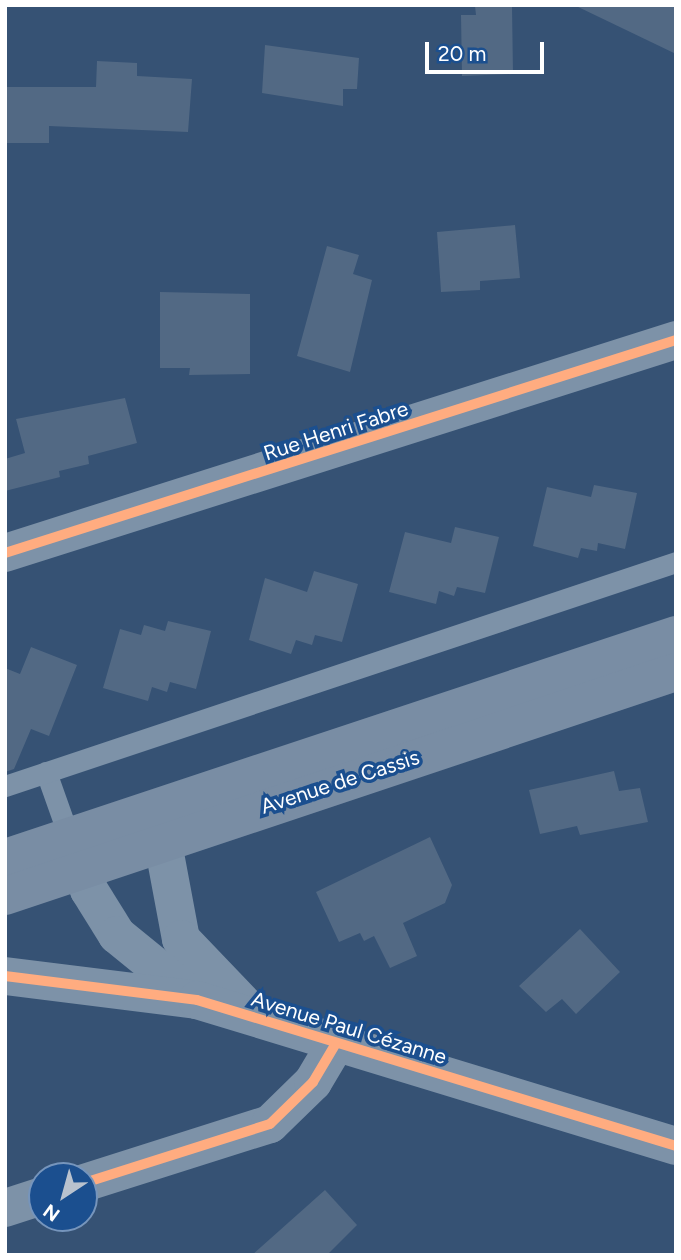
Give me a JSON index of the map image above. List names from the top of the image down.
{
  "streets": {
    "main road": ["Avenue de Cassis"],
    "street": ["Rue Henri Fabre", "Avenue Paul Cézanne"]
  },
  "crossings": [
    ["Avenue de Cassis", "Avenue Paul Cézanne"]
  ],
  "scale_bar": "20 m",
  "north": "bottom left"
}
